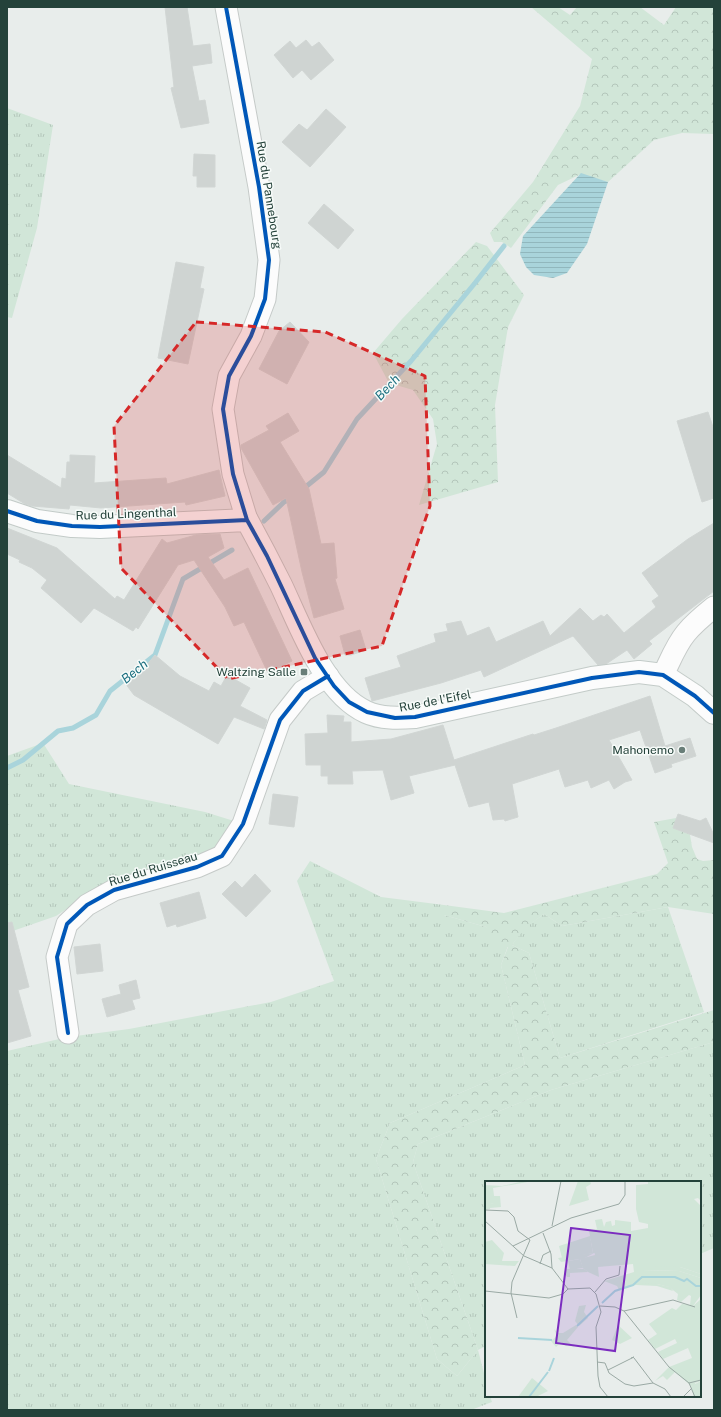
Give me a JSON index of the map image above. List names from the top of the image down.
{
  "streets": {
    "street": [
      "Rue du Pannebourg",
      "Rue du Lingenthal",
      "Rue de l'Eifel",
      "Rue du Ruisseau"
    ]
  },
  "crossings": [
    ["Rue du Pannebourg", "Rue du Lingenthal"],
    ["Rue du Pannebourg", "Rue de l'Eifel"],
    ["Rue du Lingenthal", "Rue de l'Eifel"],
    ["Rue de l'Eifel", "Rue du Ruisseau"]
  ],
  "water": ["Bech"],
  "places": {
    "transit": ["Waltzing Salle"],
    "other": ["Mahonemo"]
  }
}
